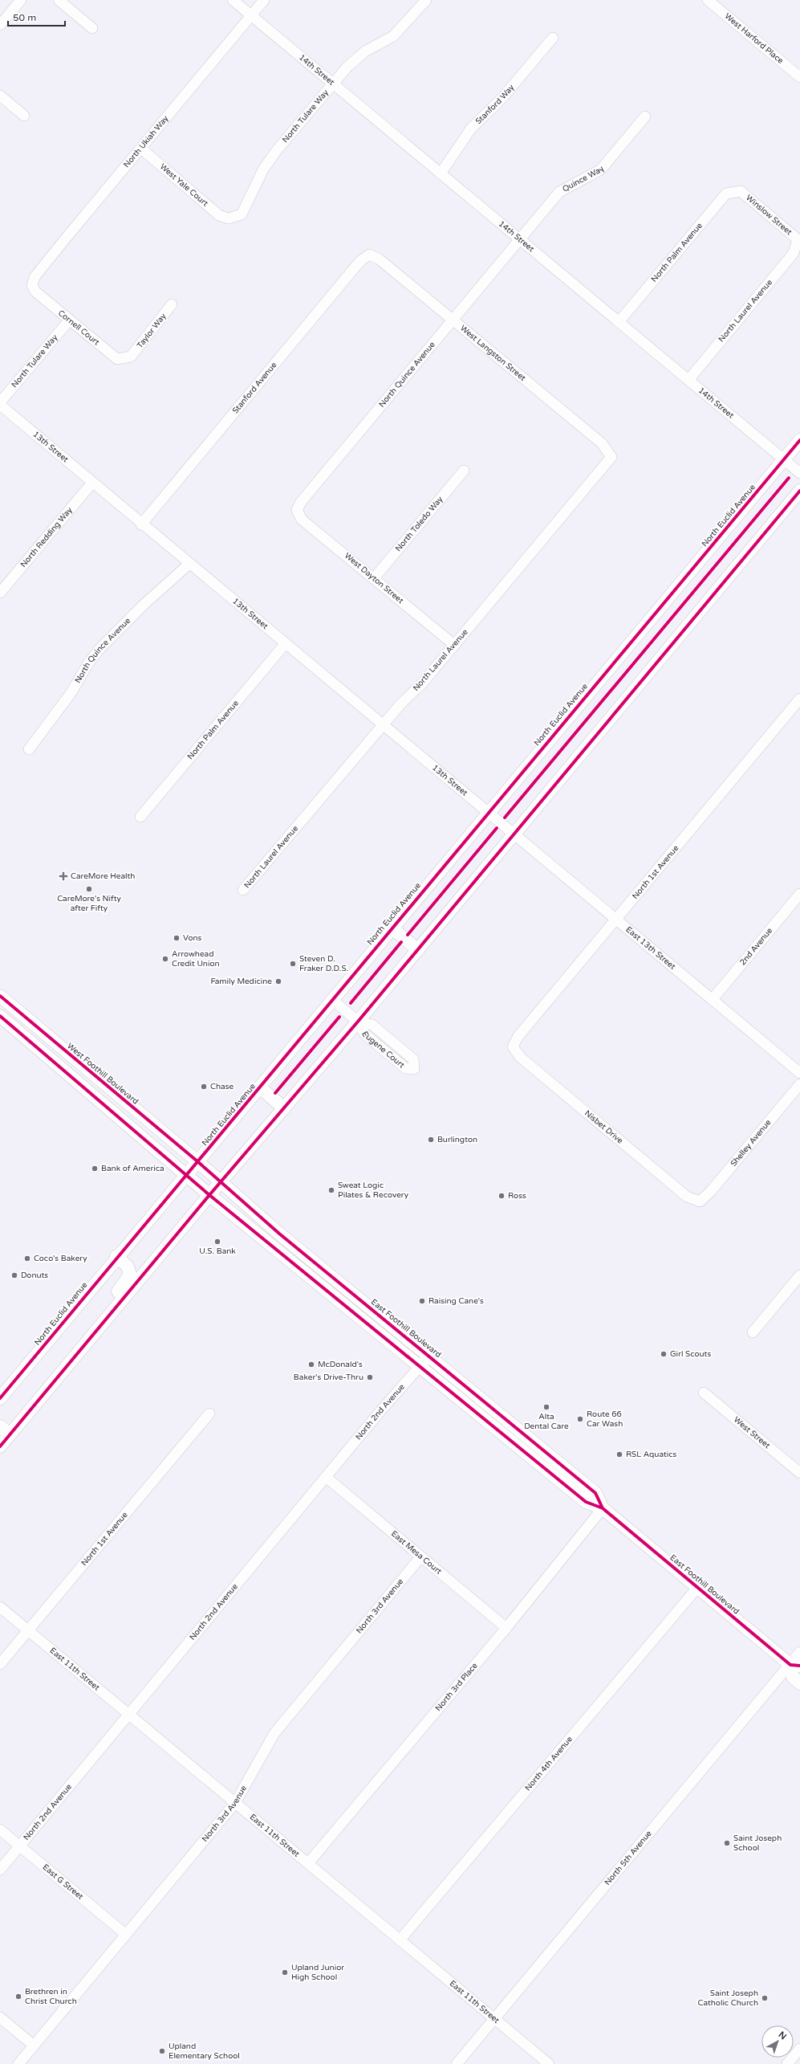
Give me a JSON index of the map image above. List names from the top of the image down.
{
  "streets": {
    "main road": ["North Euclid Avenue", "West Foothill Boulevard", "East Foothill Boulevard"],
    "street": [
      "West Harford Place",
      "14th Street",
      "Stanford Way",
      "North Tulare Way",
      "North Ukiah Way",
      "Quince Way",
      "West Yale Court",
      "Winslow Street",
      "North Palm Avenue",
      "North Laurel Avenue",
      "Cornell Court",
      "Taylor Way",
      "West Langston Street",
      "North Quince Avenue",
      "Stanford Avenue",
      "13th Street",
      "North Toledo Way",
      "North Redding Way",
      "West Dayton Street",
      "North 1st Avenue",
      "2nd Avenue",
      "East 13th Street",
      "Eugene Court",
      "Nisbet Drive",
      "Shelley Avenue",
      "North 2nd Avenue",
      "West Street",
      "East Mesa Court",
      "North 3rd Avenue",
      "East 11th Street",
      "North 3rd Place",
      "North 4th Avenue",
      "North 5th Avenue",
      "East G Street"
    ]
  },
  "crossings": [
    ["14th Street", "Stanford Way"],
    ["14th Street", "North Tulare Way"],
    ["14th Street", "North Ukiah Way"],
    ["14th Street", "Quince Way"],
    ["14th Street", "North Palm Avenue"],
    ["14th Street", "North Laurel Avenue"],
    ["14th Street", "North Quince Avenue"],
    ["14th Street", "North Euclid Avenue"],
    ["North Tulare Way", "West Yale Court"],
    ["North Tulare Way", "Cornell Court"],
    ["North Ukiah Way", "West Yale Court"],
    ["North Ukiah Way", "Cornell Court"],
    ["Quince Way", "North Quince Avenue"],
    ["Winslow Street", "North Palm Avenue"],
    ["Winslow Street", "North Laurel Avenue"],
    ["North Palm Avenue", "13th Street"],
    ["North Laurel Avenue", "West Langston Street"],
    ["North Laurel Avenue", "13th Street"],
    ["North Laurel Avenue", "West Dayton Street"],
    ["Cornell Court", "Taylor Way"],
    ["West Langston Street", "North Quince Avenue"],
    ["West Langston Street", "Stanford Avenue"],
    ["North Quince Avenue", "13th Street"],
    ["North Quince Avenue", "West Dayton Street"],
    ["Stanford Avenue", "13th Street"],
    ["13th Street", "North Euclid Avenue"],
    ["13th Street", "North Redding Way"],
    ["13th Street", "East 13th Street"],
    ["North Euclid Avenue", "Eugene Court"],
    ["North Euclid Avenue", "West Foothill Boulevard"],
    ["North Euclid Avenue", "East Foothill Boulevard"],
    ["North Toledo Way", "West Dayton Street"],
    ["North 1st Avenue", "East 13th Street"],
    ["North 1st Avenue", "Nisbet Drive"],
    ["North 1st Avenue", "East 11th Street"],
    ["2nd Avenue", "East 13th Street"],
    ["West Foothill Boulevard", "East Foothill Boulevard"],
    ["Nisbet Drive", "Shelley Avenue"],
    ["East Foothill Boulevard", "North 2nd Avenue"],
    ["East Foothill Boulevard", "North 3rd Place"],
    ["East Foothill Boulevard", "North 4th Avenue"],
    ["East Foothill Boulevard", "North 5th Avenue"],
    ["North 2nd Avenue", "East Mesa Court"],
    ["North 2nd Avenue", "East 11th Street"],
    ["North 2nd Avenue", "East G Street"],
    ["East Mesa Court", "North 3rd Avenue"],
    ["East Mesa Court", "North 3rd Place"],
    ["North 3rd Avenue", "East 11th Street"],
    ["North 3rd Avenue", "East G Street"],
    ["East 11th Street", "North 3rd Place"],
    ["East 11th Street", "North 4th Avenue"],
    ["East 11th Street", "North 5th Avenue"]
  ],
  "places": {
    "health": ["CareMore Health"],
    "other": [
      "CareMore's Nifty after Fifty",
      "Vons",
      "Arrowhead Credit Union",
      "Steven D. Fraker D.D.S.",
      "Family Medicine",
      "Chase",
      "Burlington",
      "Bank of America",
      "Sweat Logic Pilates & Recovery",
      "Ross",
      "U.S. Bank",
      "Coco's Bakery",
      "Donuts",
      "Raising Cane's",
      "Girl Scouts",
      "McDonald's",
      "Baker's Drive-Thru",
      "Alta Dental Care",
      "Route 66 Car Wash",
      "RSL Aquatics",
      "Saint Joseph School",
      "Upland Junior High School",
      "Brethren in Christ Church",
      "Saint Joseph Catholic Church",
      "Upland Elementary School"
    ]
  },
  "scale_bar": "50 m",
  "north": "top right"
}
